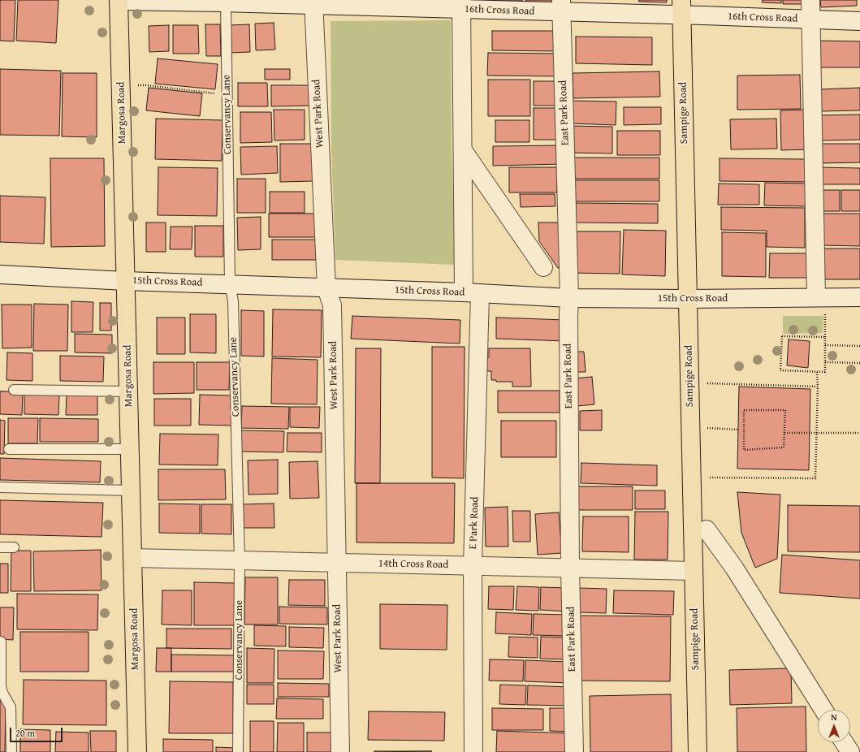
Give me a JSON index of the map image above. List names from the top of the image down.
{
  "streets": {
    "main road": ["Margosa Road", "Sampige Road"],
    "street": [
      "16th Cross Road",
      "East Park Road",
      "West Park Road",
      "15th Cross Road",
      "E Park Road",
      "14th Cross Road"
    ],
    "lane": ["Conservancy Lane"]
  },
  "crossings": [
    ["16th Cross Road", "Margosa Road"],
    ["16th Cross Road", "East Park Road"],
    ["16th Cross Road", "Sampige Road"],
    ["16th Cross Road", "West Park Road"],
    ["16th Cross Road", "Conservancy Lane"],
    ["Margosa Road", "15th Cross Road"],
    ["Margosa Road", "14th Cross Road"],
    ["East Park Road", "15th Cross Road"],
    ["East Park Road", "14th Cross Road"],
    ["Sampige Road", "15th Cross Road"],
    ["Sampige Road", "14th Cross Road"],
    ["West Park Road", "15th Cross Road"],
    ["West Park Road", "14th Cross Road"],
    ["Conservancy Lane", "15th Cross Road"],
    ["Conservancy Lane", "14th Cross Road"],
    ["15th Cross Road", "E Park Road"],
    ["E Park Road", "14th Cross Road"]
  ],
  "scale_bar": "20 m",
  "north": "top"
}
